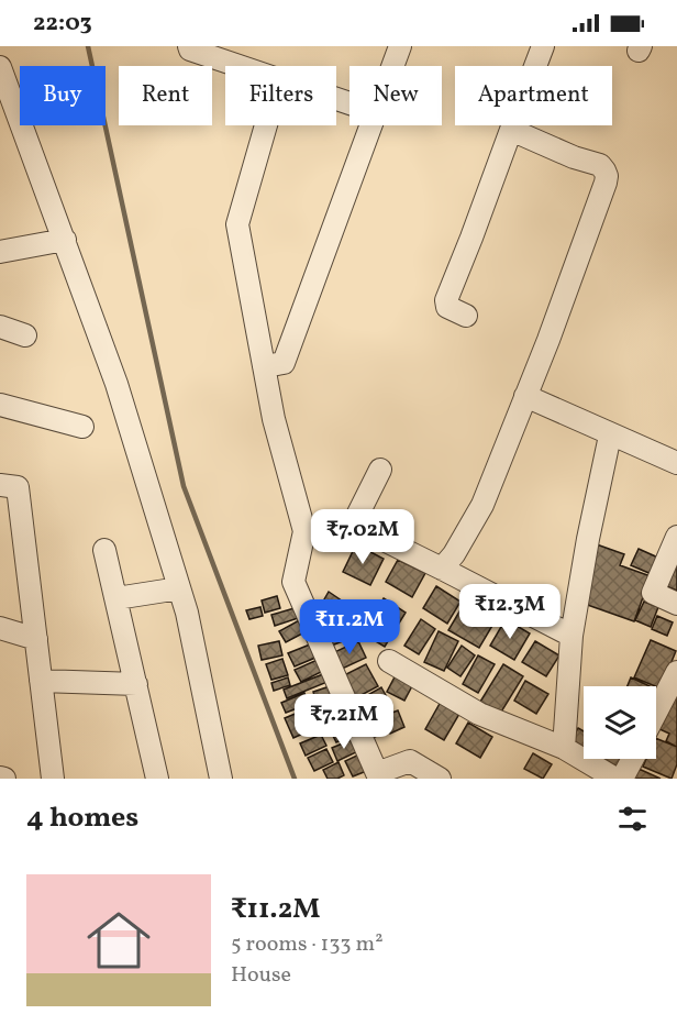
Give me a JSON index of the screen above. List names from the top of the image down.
{
  "page": {
    "status": "22:03",
    "chip": [
      "Buy",
      "Rent",
      "Filters",
      "New",
      "Apartment"
    ],
    "price": [
      "₹7.02M",
      "₹12.3M",
      "₹11.2M",
      "₹7.21M"
    ],
    "heading": "4 homes",
    "list": [
      {
        "name": "₹11.2M",
        "note": "5 rooms · 133 m² · House"
      }
    ]
  }
}
